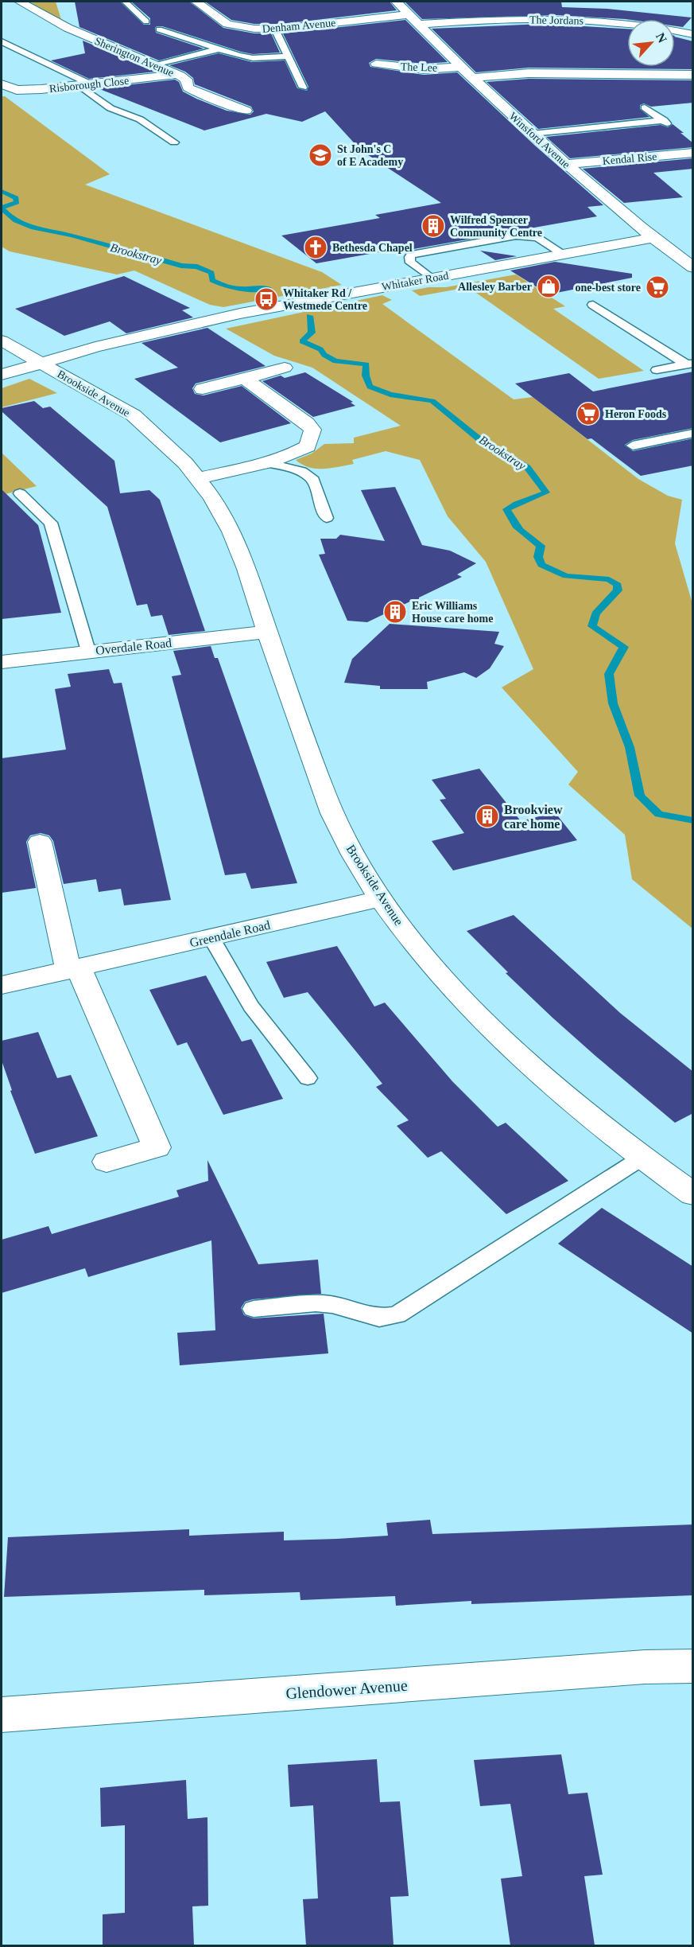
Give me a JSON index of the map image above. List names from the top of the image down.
{
  "streets": {
    "street": [
      "The Jordans",
      "Denham Avenue",
      "Sherington Avenue",
      "The Lee",
      "Risborough Close",
      "Winsford Avenue",
      "Kendal Rise",
      "Whitaker Road",
      "Brookside Avenue",
      "Overdale Road",
      "Greendale Road",
      "Glendower Avenue"
    ]
  },
  "crossings": [
    ["The Jordans", "Winsford Avenue"],
    ["Denham Avenue", "Winsford Avenue"],
    ["Sherington Avenue", "Risborough Close"],
    ["The Lee", "Winsford Avenue"],
    ["Winsford Avenue", "Kendal Rise"],
    ["Winsford Avenue", "Whitaker Road"],
    ["Whitaker Road", "Brookside Avenue"],
    ["Brookside Avenue", "Overdale Road"],
    ["Brookside Avenue", "Greendale Road"]
  ],
  "water": ["Brookstray"],
  "places": {
    "school or university": ["St John's C of E Academy"],
    "building": ["Wilfred Spencer Community Centre", "Eric Williams House care home", "Brookview care home"],
    "church": ["Bethesda Chapel"],
    "shop": ["Allesley Barber"],
    "supermarket": ["one-best store", "Heron Foods"],
    "bus stop": ["Whitaker Rd / Westmede Centre"]
  },
  "north": "top right"
}
